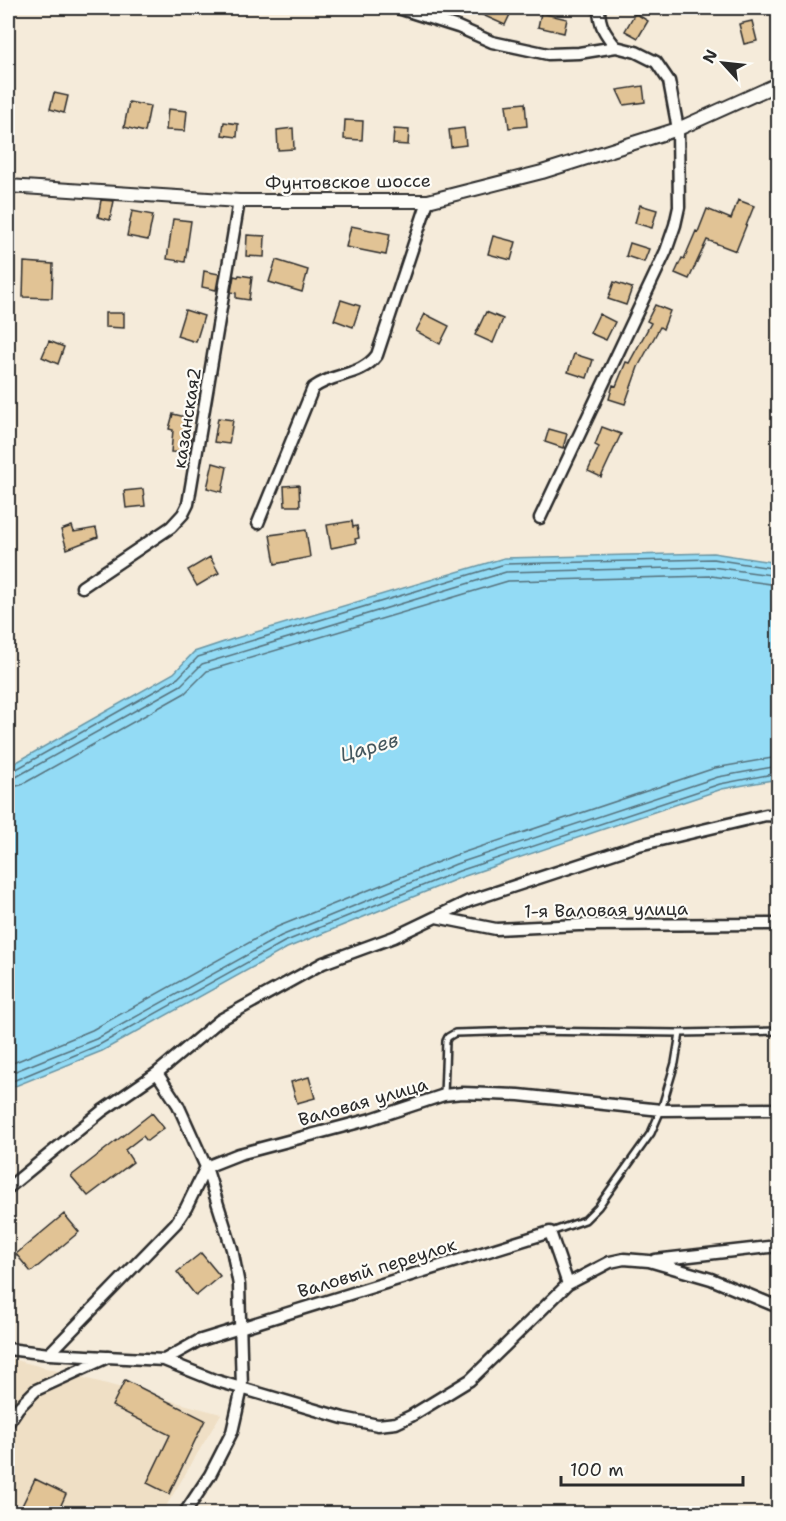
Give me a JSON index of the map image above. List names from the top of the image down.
{
  "streets": {
    "street": [
      "Фунтовское шоссе",
      "казанская2",
      "1-я Валовая улица",
      "Валовая улица",
      "Валовый переулок"
    ]
  },
  "crossings": [
    ["Фунтовское шоссе", "казанская2"]
  ],
  "water": ["Царев"],
  "scale_bar": "100 m",
  "north": "top left"
}
